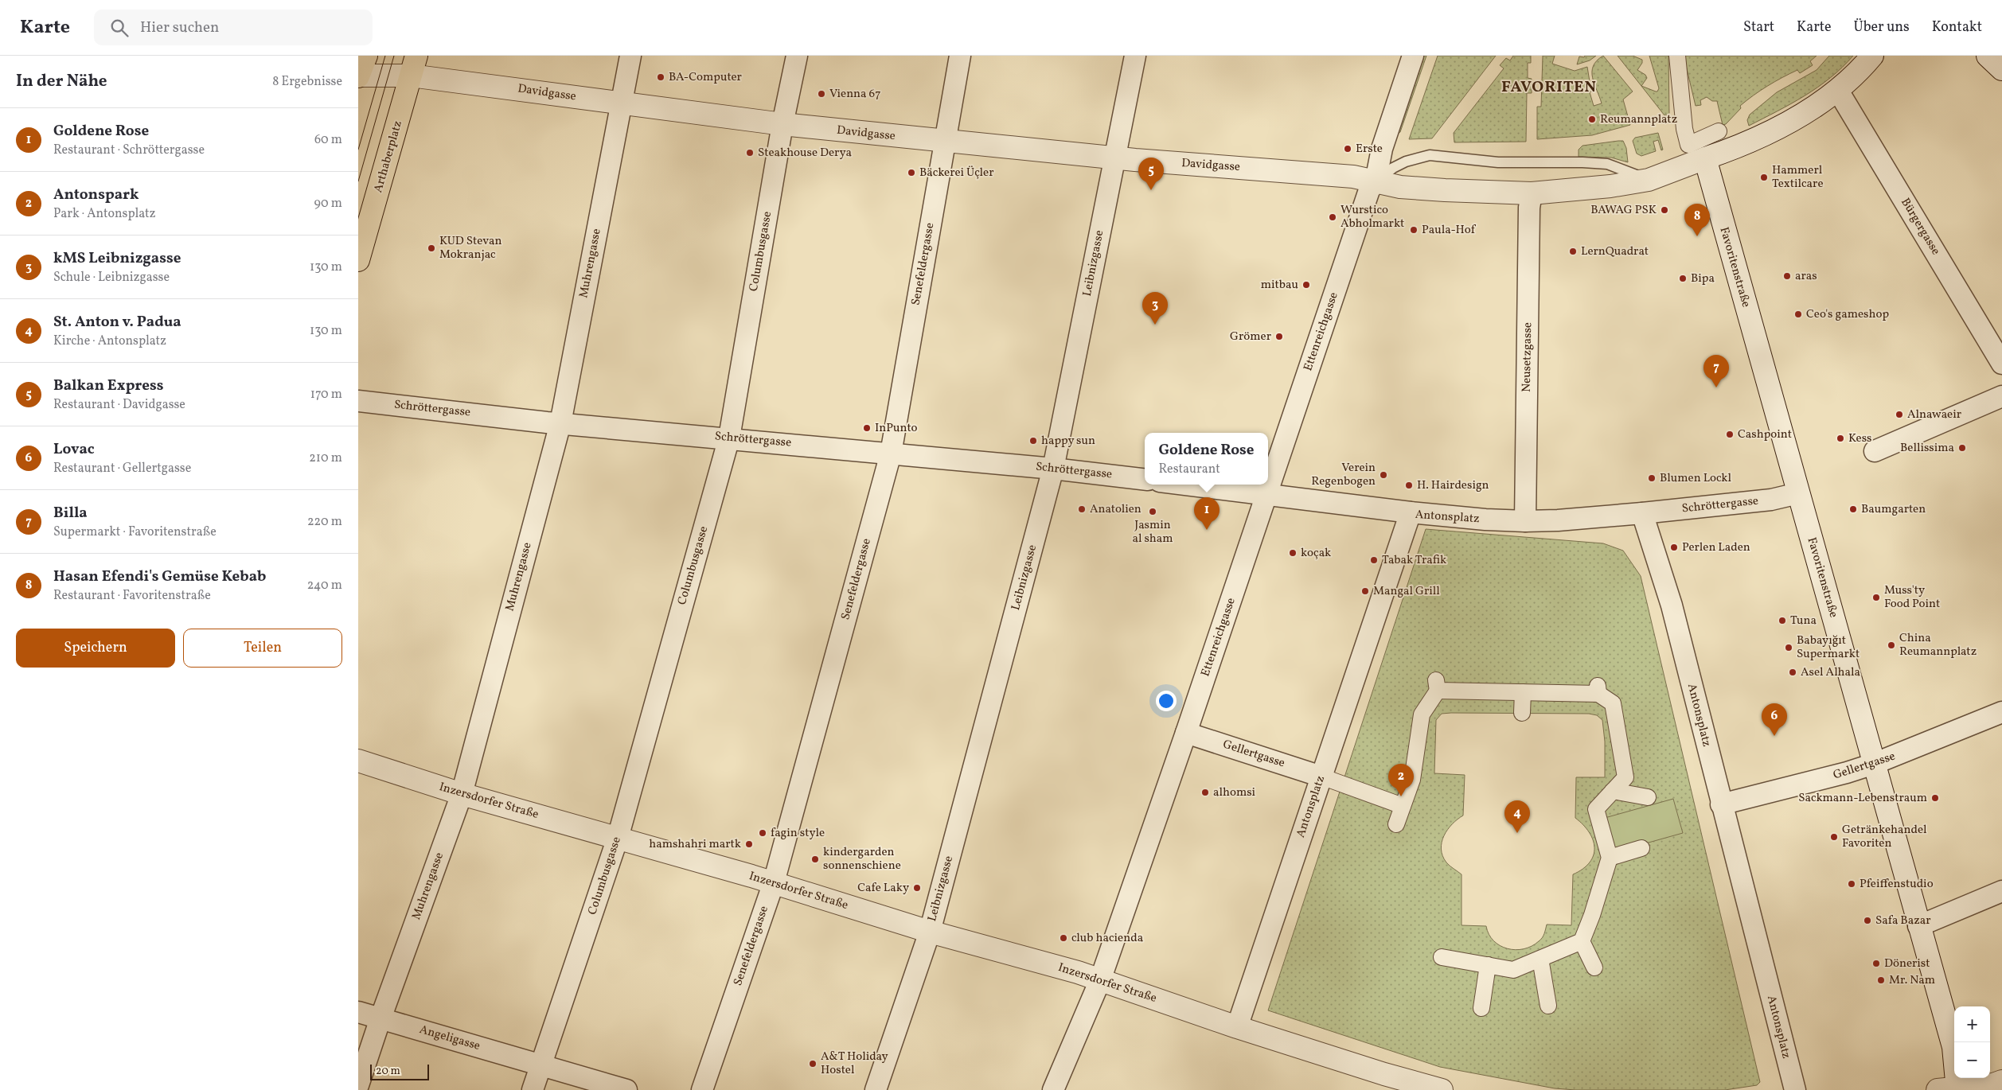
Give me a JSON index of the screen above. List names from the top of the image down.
{
  "streets": {
    "main road": ["Arthaberplatz"],
    "street": [
      "Davidgasse",
      "Bürgergasse",
      "Columbusgasse",
      "Muhrengasse",
      "Leibnizgasse",
      "Senefeldergasse",
      "Favoritenstraße",
      "Ettenreichgasse",
      "Neusetzgasse",
      "Schröttergasse",
      "Antonsplatz",
      "Gellertgasse",
      "Inzersdorfer Straße",
      "Angeligasse"
    ]
  },
  "crossings": [
    ["Davidgasse", "Arthaberplatz"],
    ["Davidgasse", "Columbusgasse"],
    ["Davidgasse", "Muhrengasse"],
    ["Davidgasse", "Leibnizgasse"],
    ["Davidgasse", "Senefeldergasse"],
    ["Davidgasse", "Ettenreichgasse"],
    ["Columbusgasse", "Schröttergasse"],
    ["Columbusgasse", "Inzersdorfer Straße"],
    ["Columbusgasse", "Angeligasse"],
    ["Muhrengasse", "Schröttergasse"],
    ["Muhrengasse", "Inzersdorfer Straße"],
    ["Muhrengasse", "Angeligasse"],
    ["Leibnizgasse", "Schröttergasse"],
    ["Leibnizgasse", "Inzersdorfer Straße"],
    ["Senefeldergasse", "Schröttergasse"],
    ["Senefeldergasse", "Inzersdorfer Straße"],
    ["Favoritenstraße", "Schröttergasse"],
    ["Favoritenstraße", "Gellertgasse"],
    ["Ettenreichgasse", "Gellertgasse"],
    ["Ettenreichgasse", "Inzersdorfer Straße"],
    ["Neusetzgasse", "Antonsplatz"],
    ["Schröttergasse", "Antonsplatz"],
    ["Antonsplatz", "Gellertgasse"],
    ["Antonsplatz", "Inzersdorfer Straße"]
  ],
  "districts": ["FAVORITEN"],
  "places": [
    "BA-Computer",
    "Vienna 67",
    "Reumannplatz",
    "Erste",
    "Steakhouse Derya",
    "Bäckerei Üçler",
    "Hammerl Textilcare",
    "BAWAG PSK",
    "Wurstico Abholmarkt",
    "Paula-Hof",
    "KUD Stevan Mokranjac",
    "LernQuadrat",
    "aras",
    "Bipa",
    "mitbau",
    "Ceo's gameshop",
    "Grömer",
    "Alnawaeir",
    "InPunto",
    "Cashpoint",
    "Kess",
    "happy sun",
    "Bellissima",
    "Verein Regenbogen",
    "Blumen Lockl",
    "H. Hairdesign",
    "Anatolien",
    "Baumgarten",
    "Jasmin al sham",
    "Perlen Laden",
    "koçak",
    "Tabak Trafik",
    "Mangal Grill",
    "Muss'ty Food Point",
    "Tuna",
    "China Reumannplatz",
    "Babayığıt Supermarkt",
    "Asel Alhala",
    "alhomsi",
    "Sackmann-Lebenstraum",
    "fagin style",
    "Getränkehandel Favoriten",
    "hamshahri martk",
    "kindergarden sonnenschiene",
    "Pfeiffenstudio",
    "Cafe Laky",
    "Safa Bazar",
    "club hacienda",
    "Dönerist",
    "Mr. Nam",
    "A&T Holiday Hostel"
  ],
  "scale_bar": "20 m",
  "page": {
    "header": "Karte",
    "search": "Hier suchen",
    "nav": [
      "Start",
      "Karte",
      "Über uns",
      "Kontakt"
    ],
    "heading": ["In der Nähe", "8 Ergebnisse"],
    "list": [
      {
        "mark": "1",
        "name": "Goldene Rose",
        "note": "Restaurant · Schröttergasse",
        "value": "60 m"
      },
      {
        "mark": "2",
        "name": "Antonspark",
        "note": "Park · Antonsplatz",
        "value": "90 m"
      },
      {
        "mark": "3",
        "name": "kMS Leibnizgasse",
        "note": "Schule · Leibnizgasse",
        "value": "130 m"
      },
      {
        "mark": "4",
        "name": "St. Anton v. Padua",
        "note": "Kirche · Antonsplatz",
        "value": "130 m"
      },
      {
        "mark": "5",
        "name": "Balkan Express",
        "note": "Restaurant · Davidgasse",
        "value": "170 m"
      },
      {
        "mark": "6",
        "name": "Lovac",
        "note": "Restaurant · Gellertgasse",
        "value": "210 m"
      },
      {
        "mark": "7",
        "name": "Billa",
        "note": "Supermarkt · Favoritenstraße",
        "value": "220 m"
      },
      {
        "mark": "8",
        "name": "Hasan Efendi's Gemüse Kebab",
        "note": "Restaurant · Favoritenstraße",
        "value": "240 m"
      }
    ],
    "pins": [
      "5",
      "8",
      "3",
      "7",
      "1",
      "6",
      "2",
      "4"
    ],
    "popup": ["Goldene Rose", "Restaurant"],
    "buttons": ["Speichern", "Teilen"],
    "map_buttons": ["+", "−"],
    "scale": "20 m"
  }
}
